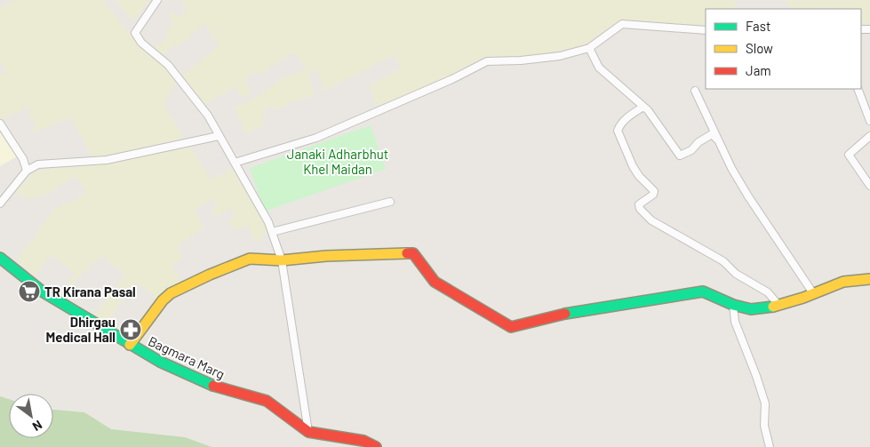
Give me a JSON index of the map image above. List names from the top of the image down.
{
  "streets": {
    "street": ["Bagmara Marg"]
  },
  "parks": ["Janaki Adharbhut Khel Maidan"],
  "places": {
    "supermarket": ["TR Kirana Pasal"],
    "pharmacy": ["Dhirgau Medical Hall"]
  },
  "legend": ["Fast", "Slow", "Jam"],
  "north": "bottom right"
}
